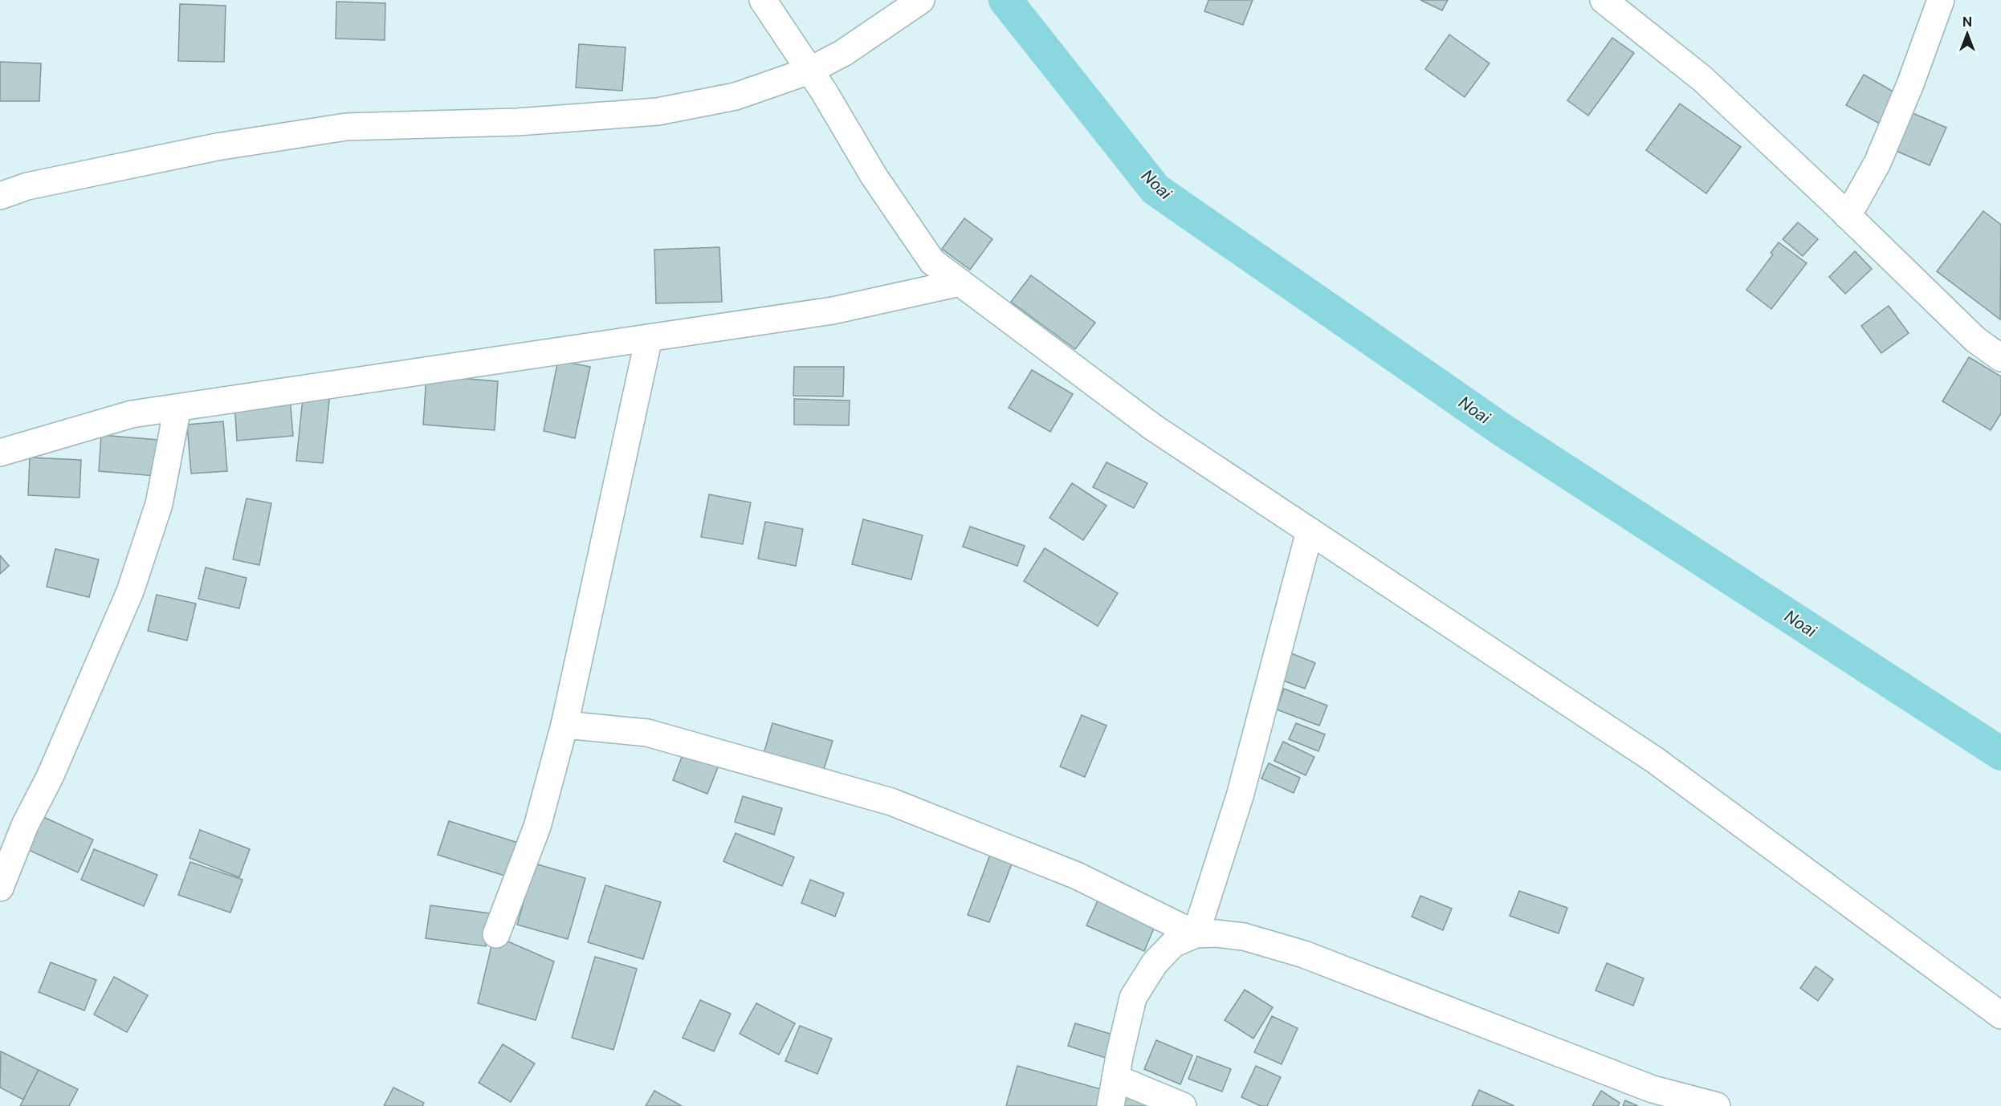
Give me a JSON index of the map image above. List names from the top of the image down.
{
  "water": ["Noai"],
  "north": "top"
}
